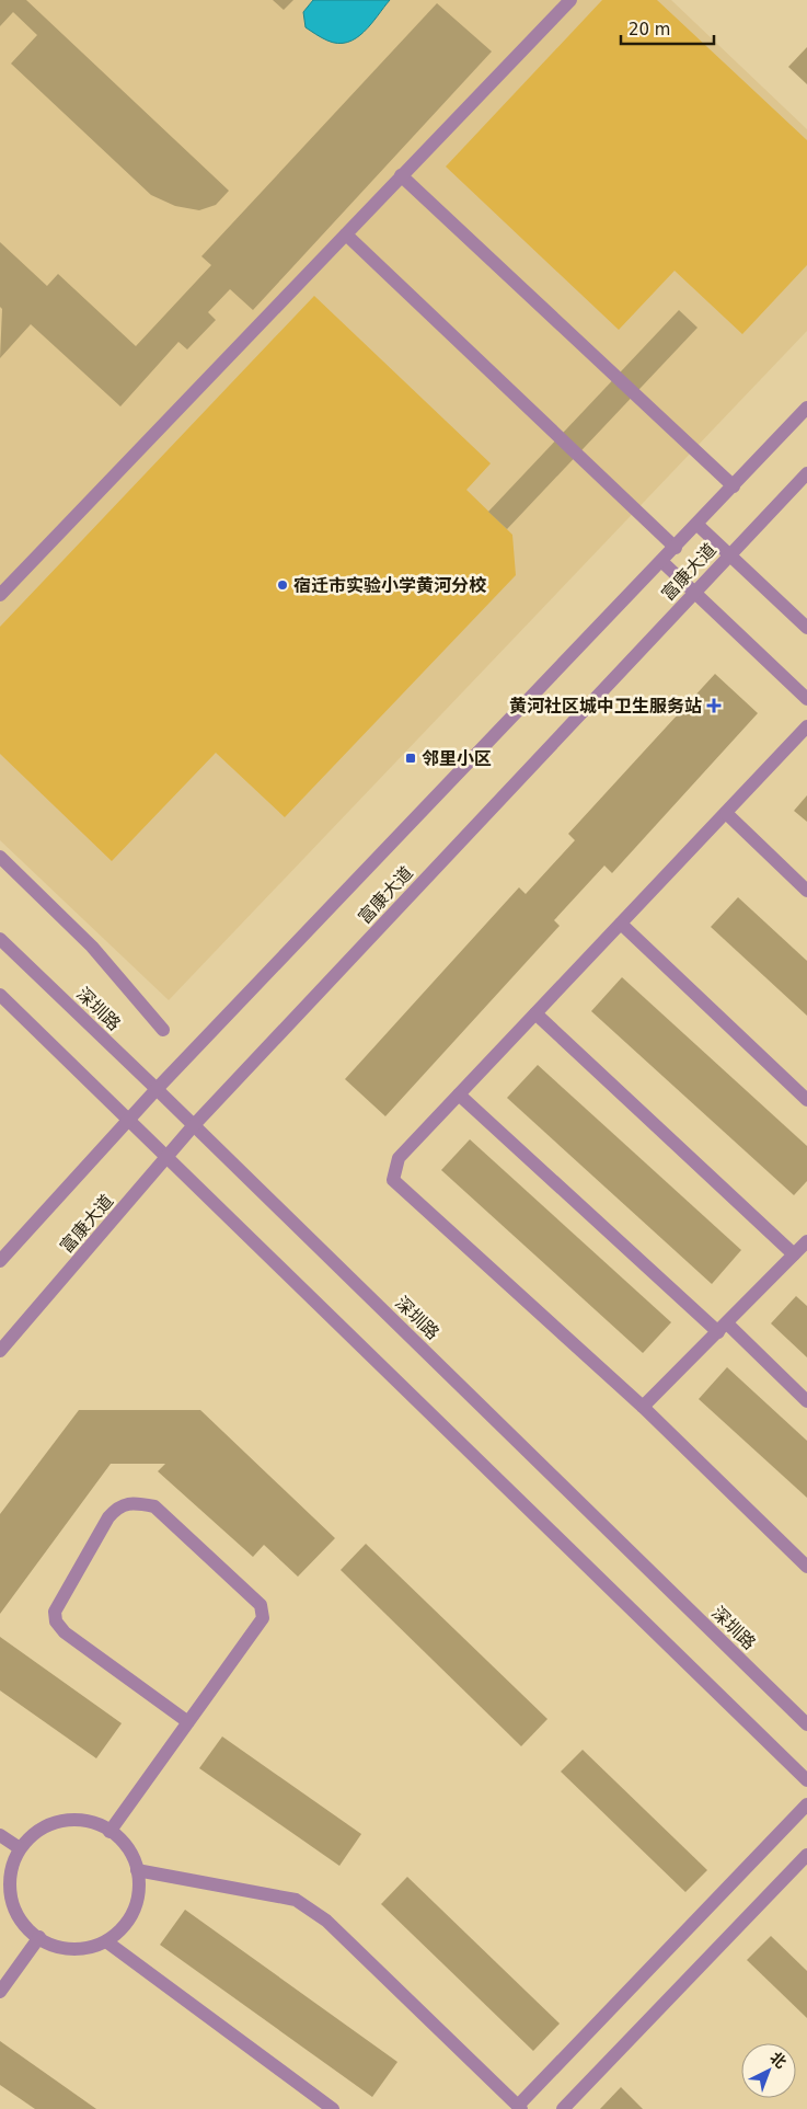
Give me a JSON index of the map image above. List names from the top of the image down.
{
  "streets": {
    "street": ["富康大道", "深圳路"]
  },
  "crossings": [
    ["富康大道", "深圳路"]
  ],
  "places": {
    "other": ["宿迁市实验小学黄河分校"],
    "health": ["黄河社区城中卫生服务站"],
    "transit": ["邻里小区"]
  },
  "scale_bar": "20 m",
  "north": "top right"
}
